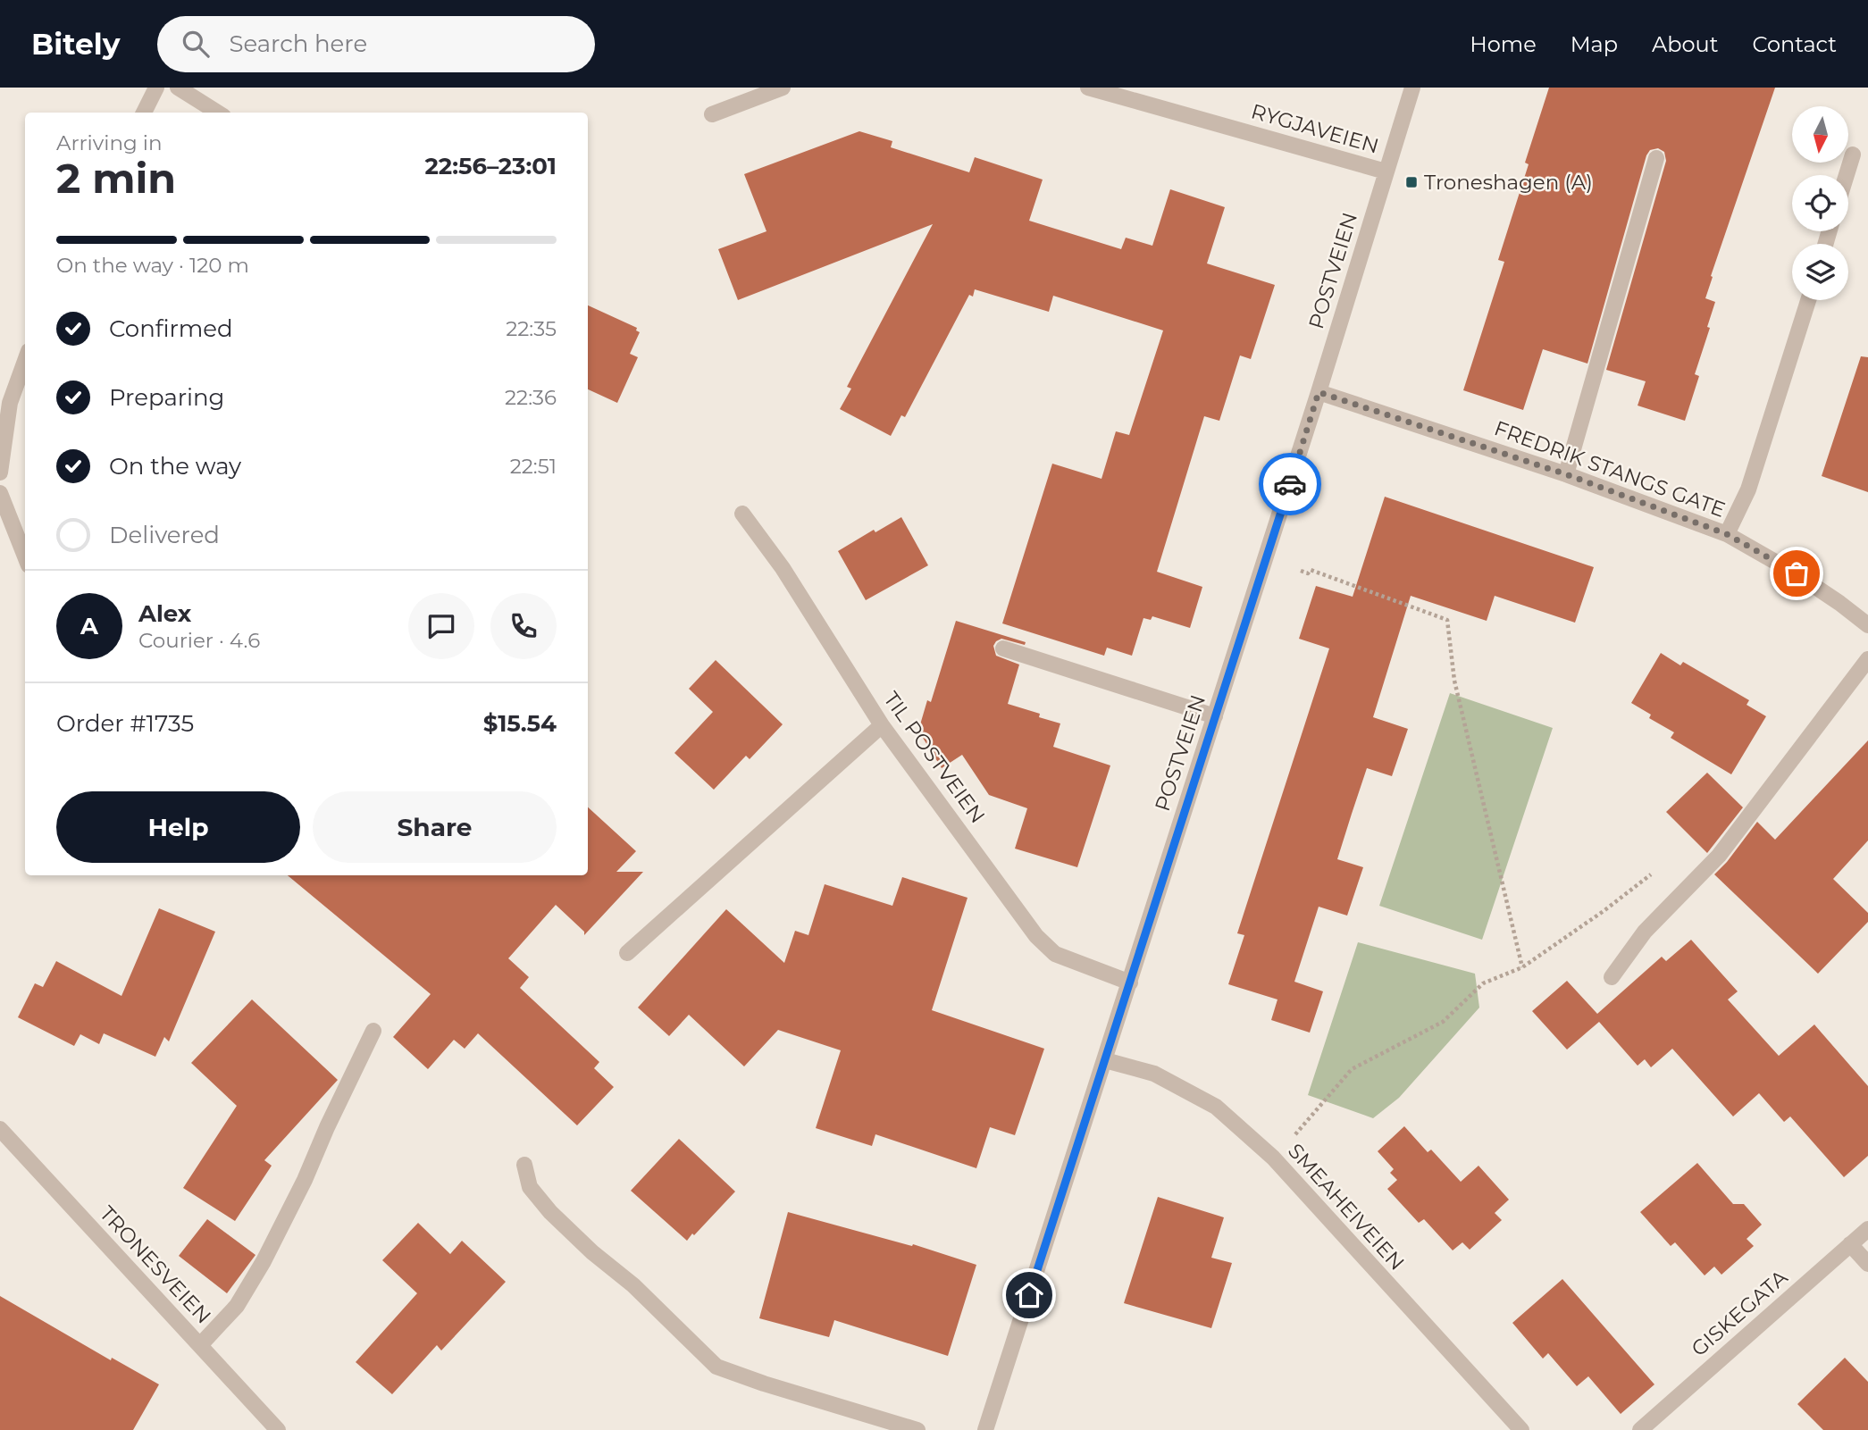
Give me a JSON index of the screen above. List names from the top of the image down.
{
  "streets": {
    "street": [
      "RYGJAVEIEN",
      "POSTVEIEN",
      "FREDRIK STANGS GATE",
      "TIL POSTVEIEN",
      "SMEAHEIVEIEN",
      "TRONESVEIEN",
      "GISKEGATA"
    ]
  },
  "crossings": [
    ["RYGJAVEIEN", "POSTVEIEN"],
    ["POSTVEIEN", "FREDRIK STANGS GATE"],
    ["POSTVEIEN", "TIL POSTVEIEN"],
    ["POSTVEIEN", "SMEAHEIVEIEN"]
  ],
  "places": {
    "transit": ["Troneshagen (A)"]
  },
  "north": "bottom",
  "page": {
    "header": "Bitely",
    "search": "Search here",
    "nav": [
      "Home",
      "Map",
      "About",
      "Contact"
    ],
    "heading": ["2 min", "Arriving in", "22:56–23:01"],
    "panel": [
      "Alex",
      "Courier · 4.6",
      "Order #1735",
      "$15.54"
    ],
    "bar": "On the way · 120 m",
    "list": [
      ["Confirmed", "22:35"],
      ["Preparing", "22:36"],
      ["On the way", "22:51"],
      "Delivered"
    ],
    "round": "A",
    "buttons": ["Help", "Share"]
  }
}
